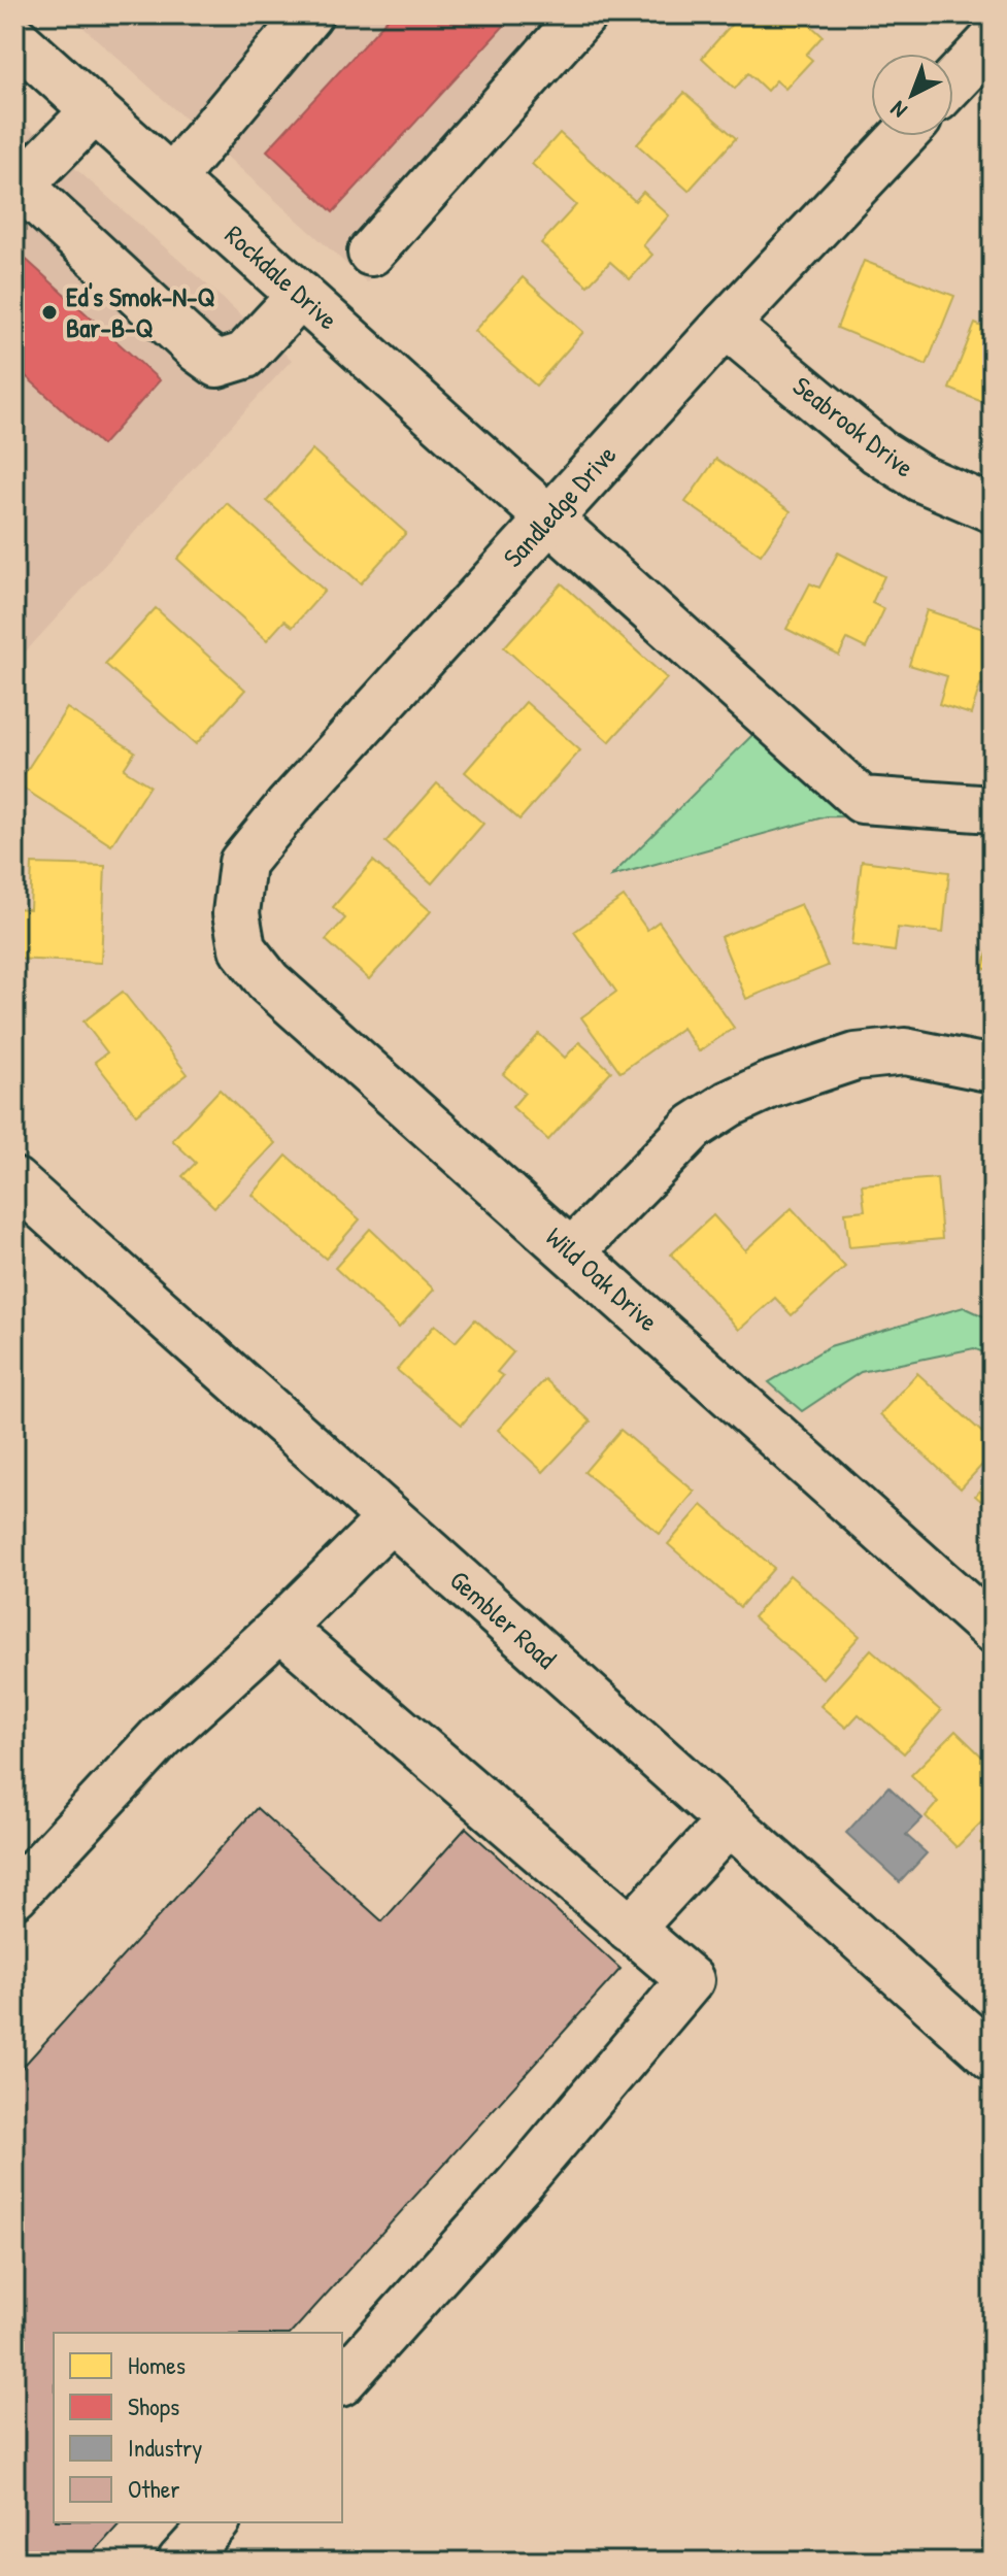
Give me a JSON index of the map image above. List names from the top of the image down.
{
  "streets": {
    "street": [
      "Rockdale Drive",
      "Seabrook Drive",
      "Sandledge Drive",
      "Wild Oak Drive",
      "Gembler Road"
    ]
  },
  "crossings": [
    ["Rockdale Drive", "Sandledge Drive"],
    ["Seabrook Drive", "Sandledge Drive"],
    ["Sandledge Drive", "Wild Oak Drive"]
  ],
  "places": ["Ed's Smok-N-Q Bar-B-Q"],
  "legend": [
    "Homes",
    "Shops",
    "Industry",
    "Other"
  ],
  "north": "bottom left"
}
